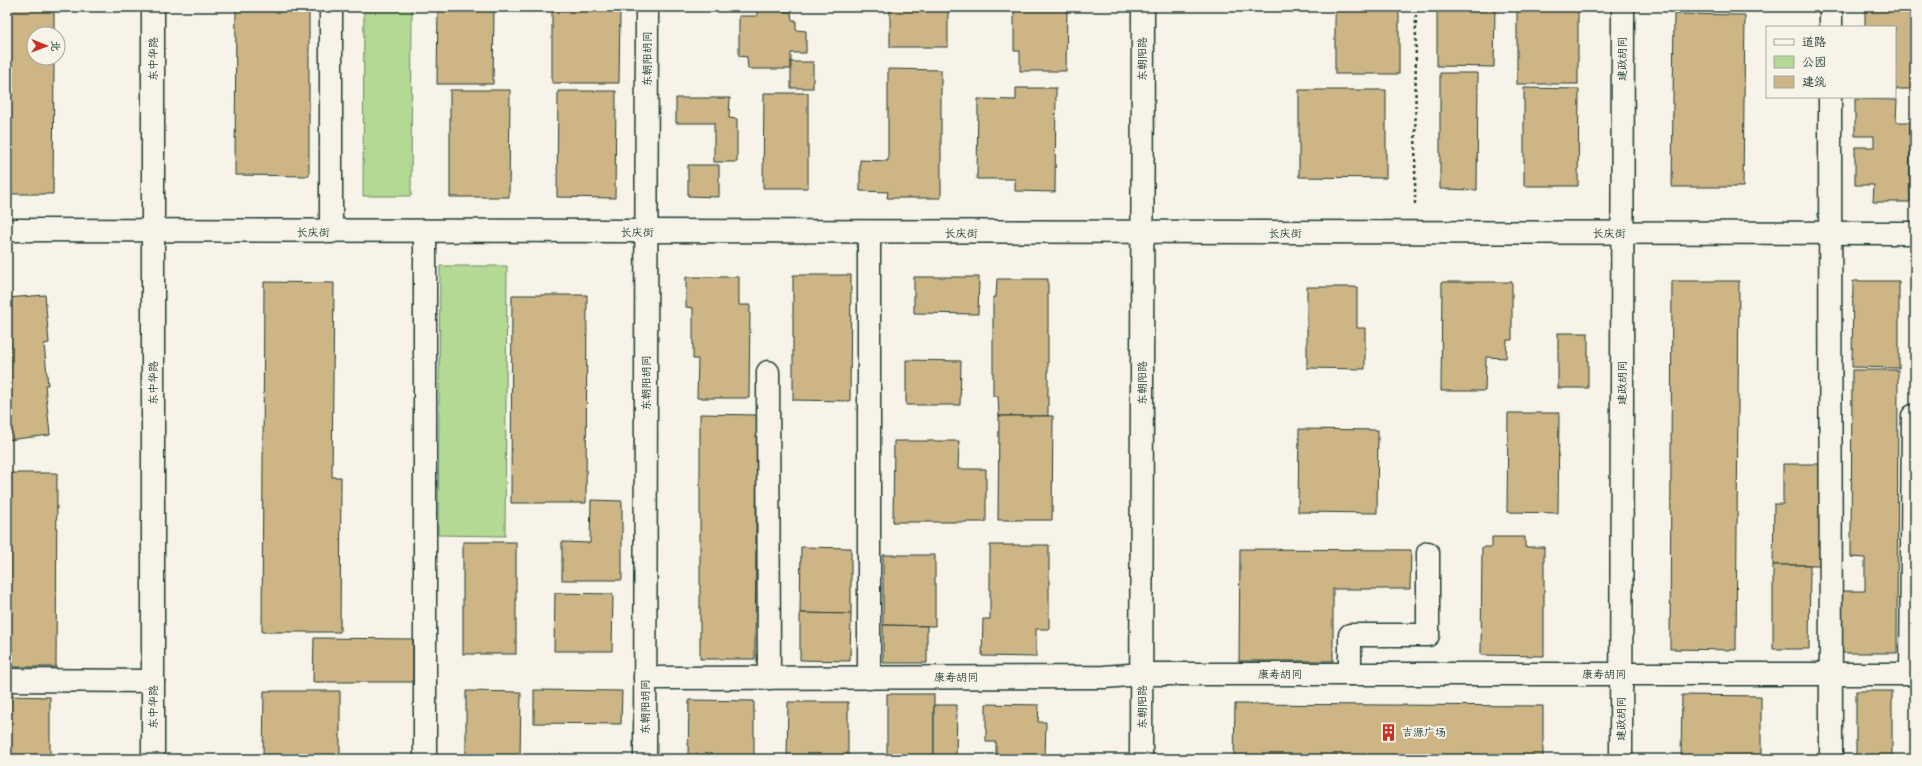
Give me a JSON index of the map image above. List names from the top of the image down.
{
  "streets": {
    "street": [
      "东中华路",
      "东朝阳胡同",
      "东朝阳路",
      "建政胡同",
      "长庆街",
      "康寿胡同"
    ]
  },
  "crossings": [
    ["东中华路", "长庆街"],
    ["东朝阳胡同", "长庆街"],
    ["东朝阳胡同", "康寿胡同"],
    ["东朝阳路", "长庆街"],
    ["东朝阳路", "康寿胡同"],
    ["建政胡同", "长庆街"],
    ["建政胡同", "康寿胡同"]
  ],
  "places": {
    "building": ["吉源广场"]
  },
  "legend": ["道路", "公园", "建筑"],
  "north": "right"
}
